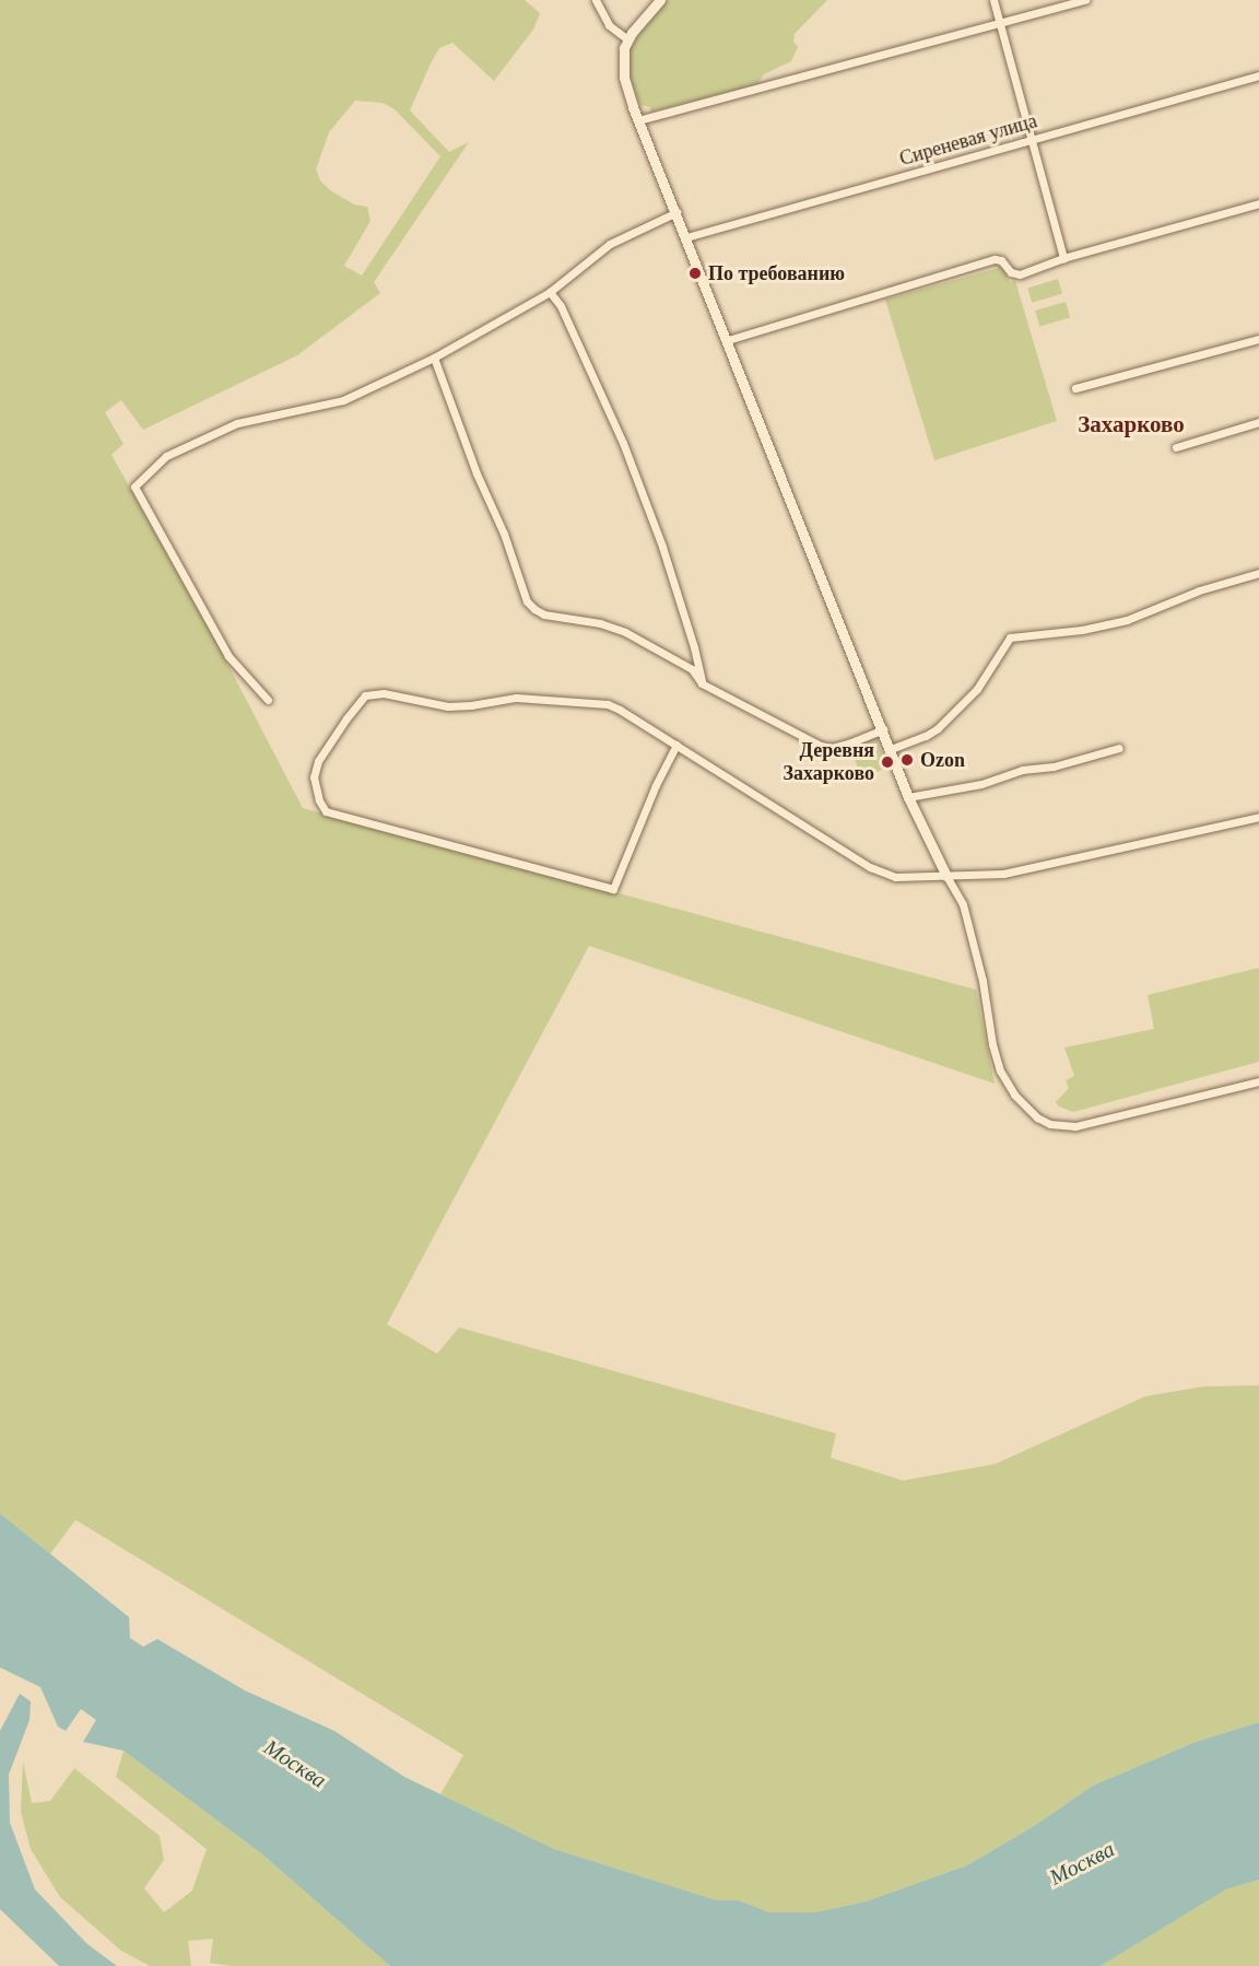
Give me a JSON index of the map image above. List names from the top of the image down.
{
  "streets": {
    "street": ["Сиреневая улица"]
  },
  "districts": ["Захарково"],
  "water": ["Москва"],
  "places": ["По требованию", "Ozon", "Деревня Захарково"]
}
